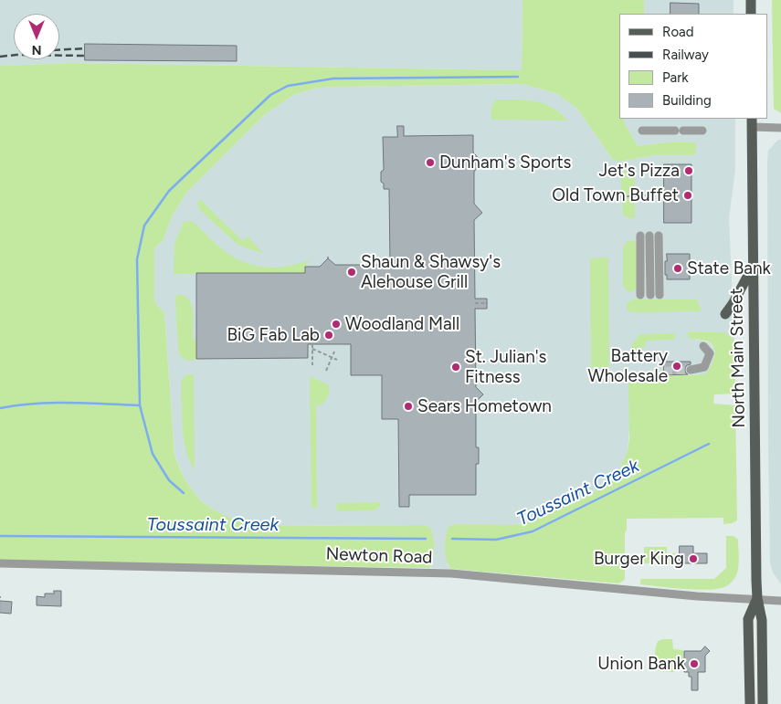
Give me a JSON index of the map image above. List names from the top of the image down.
{
  "streets": {
    "main road": ["North Main Street"],
    "street": ["Newton Road"]
  },
  "crossings": [
    ["North Main Street", "Newton Road"]
  ],
  "water": ["Toussaint Creek"],
  "places": [
    "Dunham's Sports",
    "Jet's Pizza",
    "Old Town Buffet",
    "State Bank",
    "Shaun & Shawsy's Alehouse Grill",
    "Woodland Mall",
    "BiG Fab Lab",
    "Battery Wholesale",
    "St. Julian's Fitness",
    "Sears Hometown",
    "Burger King",
    "Union Bank"
  ],
  "legend": [
    "Road",
    "Railway",
    "Park",
    "Building"
  ],
  "north": "bottom"
}
